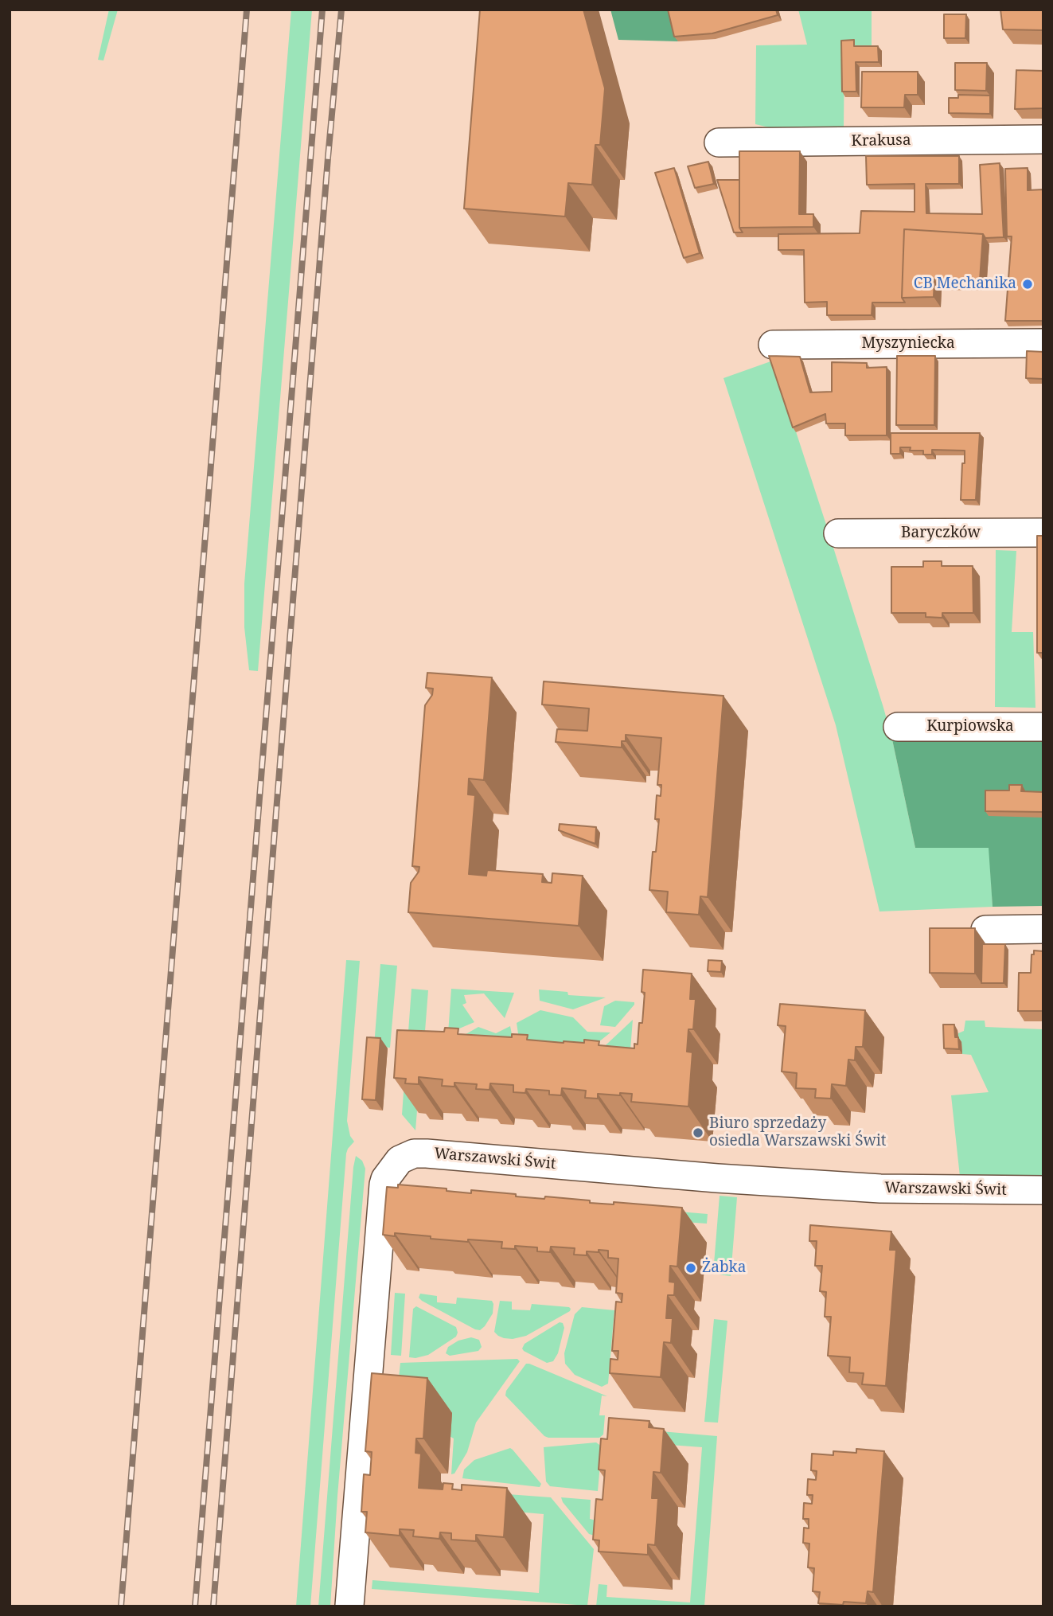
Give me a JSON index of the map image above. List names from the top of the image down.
{
  "streets": {
    "street": [
      "Krakusa",
      "Myszyniecka",
      "Baryczków",
      "Kurpiowska",
      "Warszawski Świt"
    ]
  },
  "places": ["CB Mechanika", "Biuro sprzedaży osiedla Warszawski Świt", "Żabka"]
}
